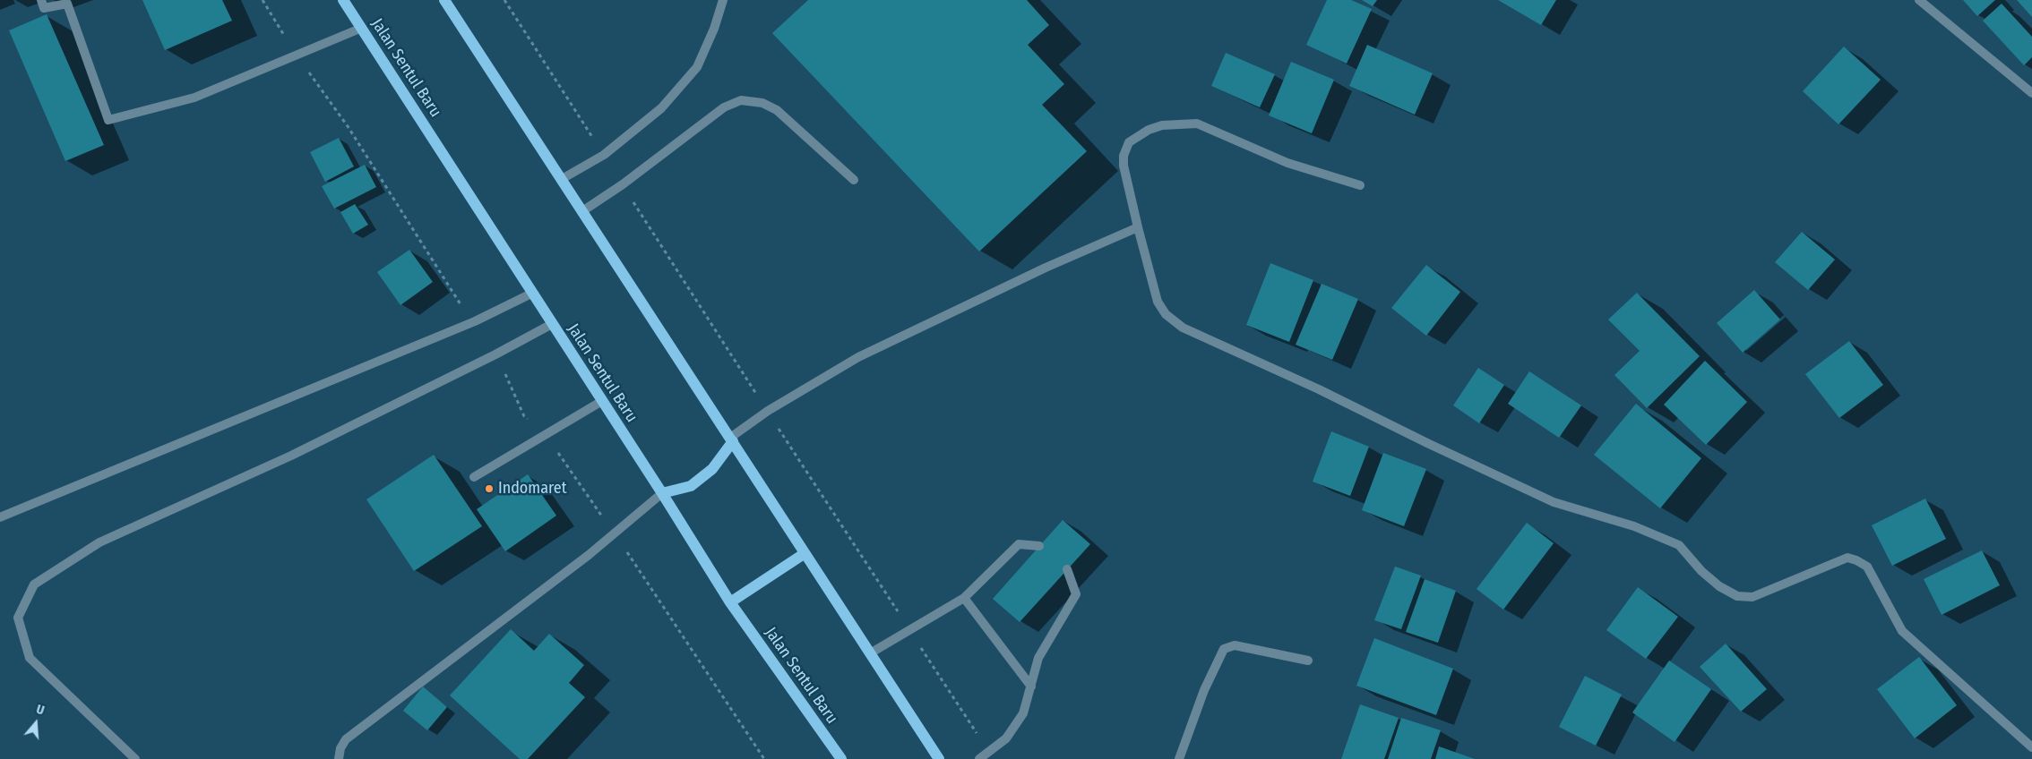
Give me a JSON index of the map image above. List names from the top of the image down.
{
  "streets": {
    "main road": ["Jalan Sentul Baru"]
  },
  "places": ["Indomaret"],
  "north": "top"
}
